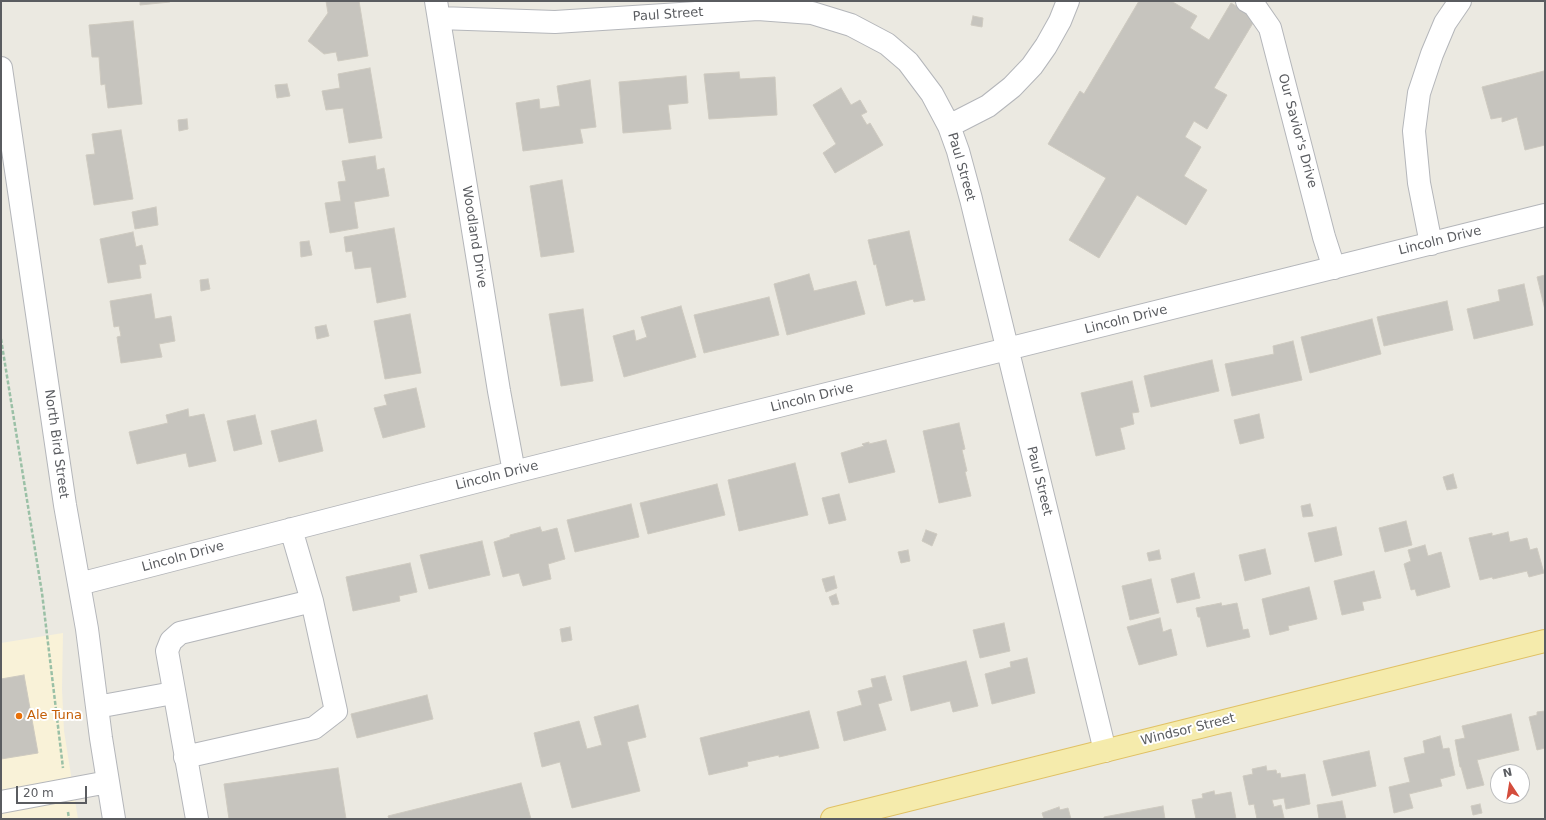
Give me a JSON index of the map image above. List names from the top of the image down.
{
  "streets": {
    "main road": ["Windsor Street"],
    "street": [
      "Paul Street",
      "Our Savior's Drive",
      "Woodland Drive",
      "Lincoln Drive",
      "North Bird Street"
    ]
  },
  "crossings": [
    ["Paul Street", "Woodland Drive"],
    ["Paul Street", "Lincoln Drive"],
    ["Paul Street", "Windsor Street"],
    ["Our Savior's Drive", "Lincoln Drive"],
    ["Woodland Drive", "Lincoln Drive"],
    ["Lincoln Drive", "North Bird Street"]
  ],
  "places": ["Ale Tuna"],
  "scale_bar": "20 m",
  "north": "top"
}
